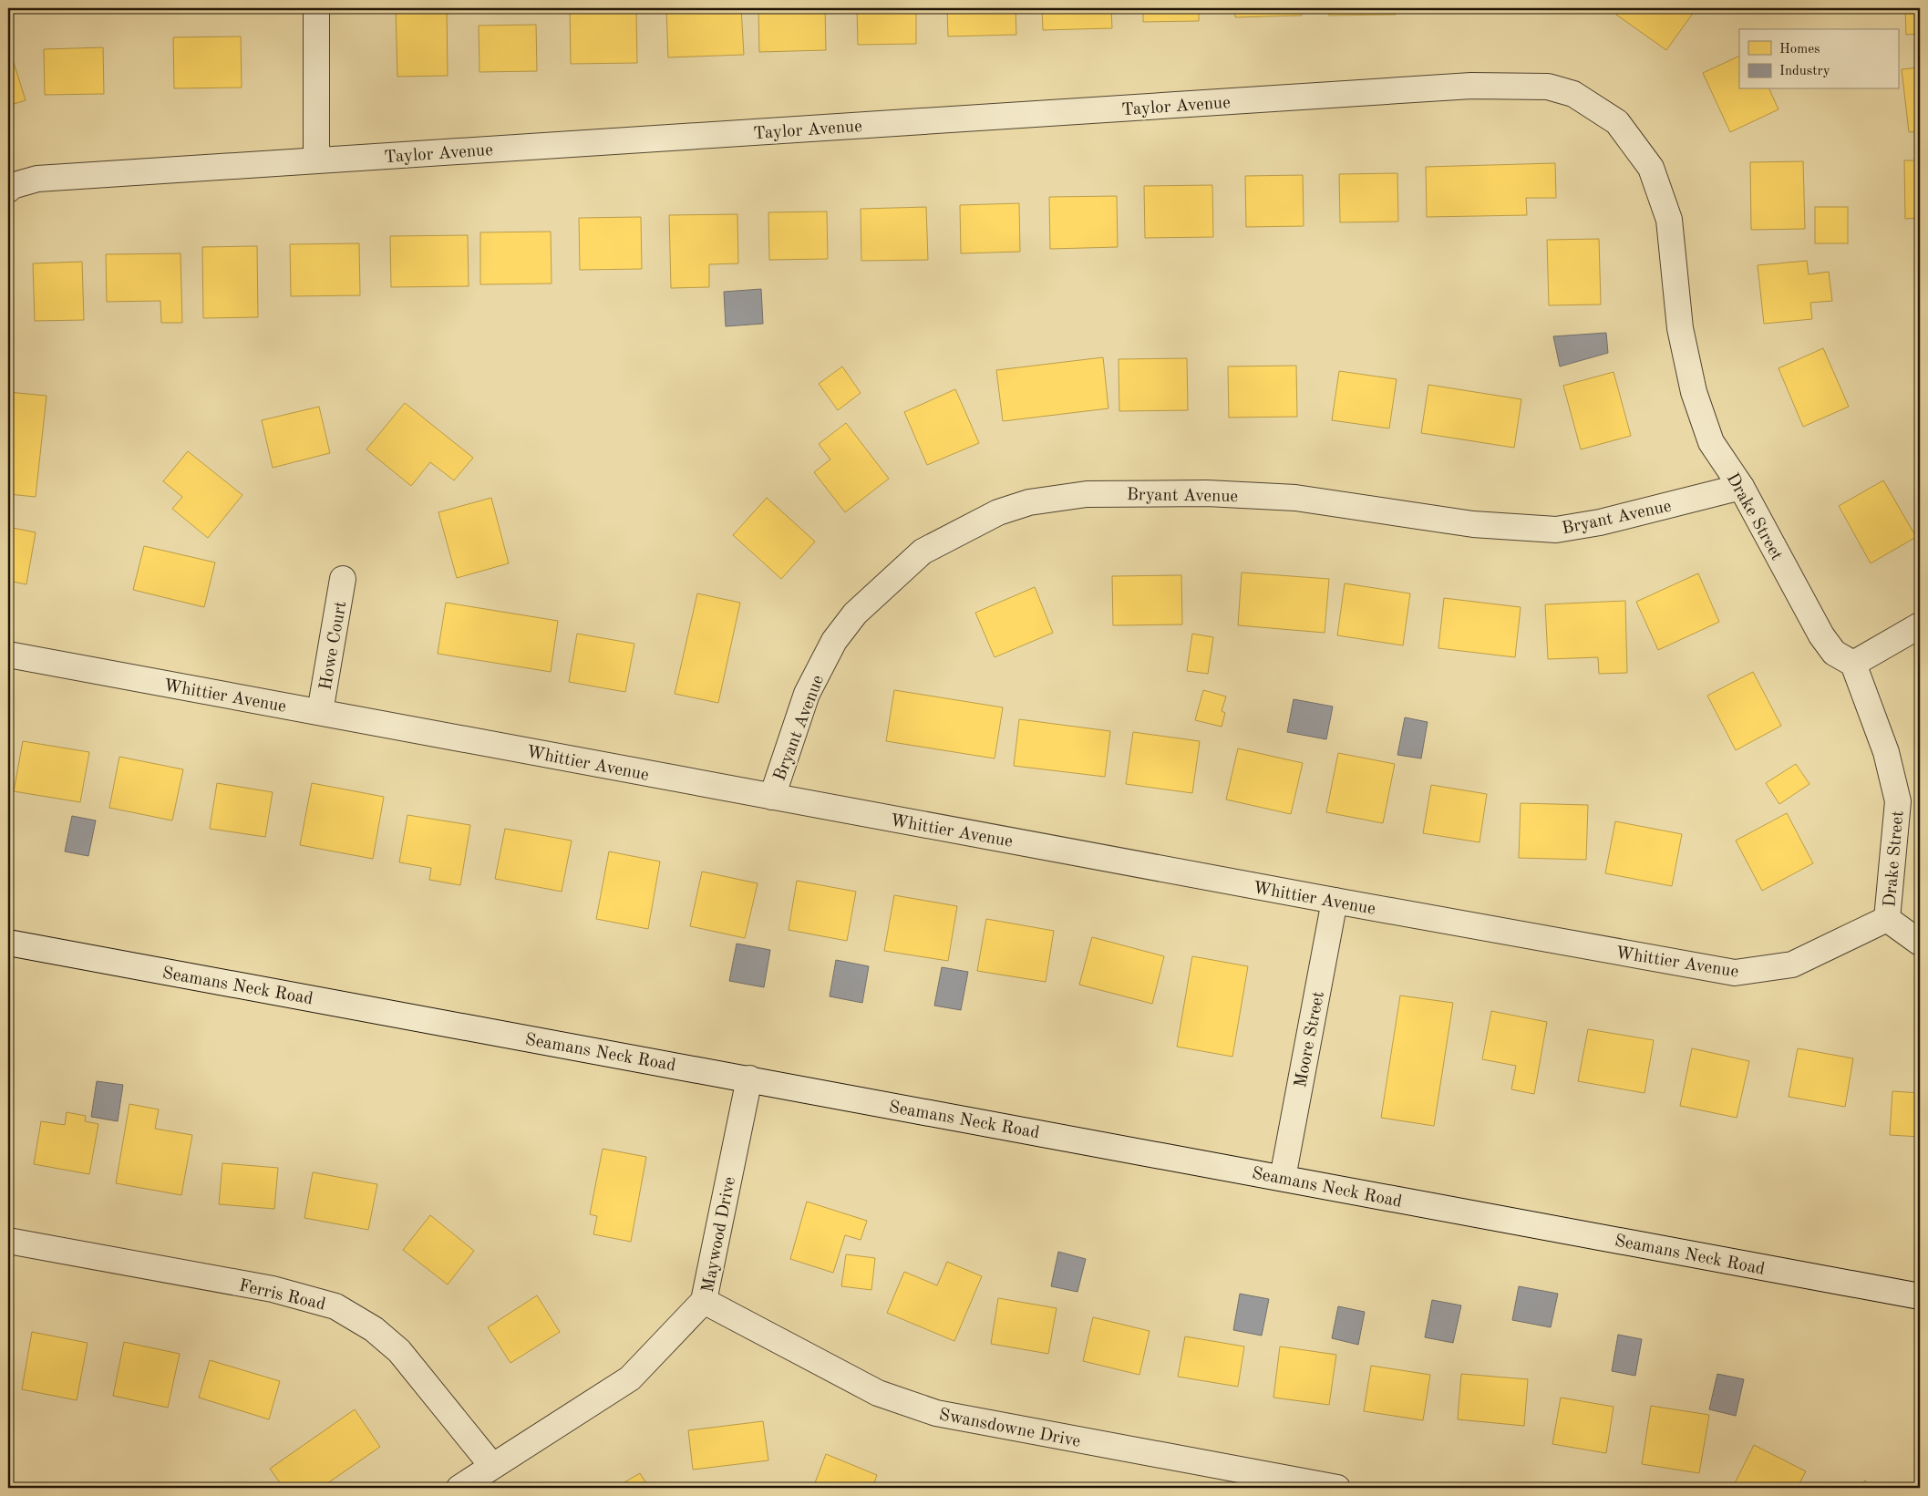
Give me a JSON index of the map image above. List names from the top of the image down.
{
  "streets": {
    "street": [
      "Taylor Avenue",
      "Bryant Avenue",
      "Drake Street",
      "Howe Court",
      "Whittier Avenue",
      "Seamans Neck Road",
      "Moore Street",
      "Maywood Drive",
      "Ferris Road",
      "Swansdowne Drive"
    ]
  },
  "crossings": [
    ["Taylor Avenue", "Drake Street"],
    ["Bryant Avenue", "Drake Street"],
    ["Bryant Avenue", "Whittier Avenue"],
    ["Drake Street", "Whittier Avenue"],
    ["Howe Court", "Whittier Avenue"],
    ["Whittier Avenue", "Moore Street"],
    ["Seamans Neck Road", "Moore Street"],
    ["Seamans Neck Road", "Maywood Drive"],
    ["Maywood Drive", "Ferris Road"],
    ["Maywood Drive", "Swansdowne Drive"]
  ],
  "legend": ["Homes", "Industry"]
}
